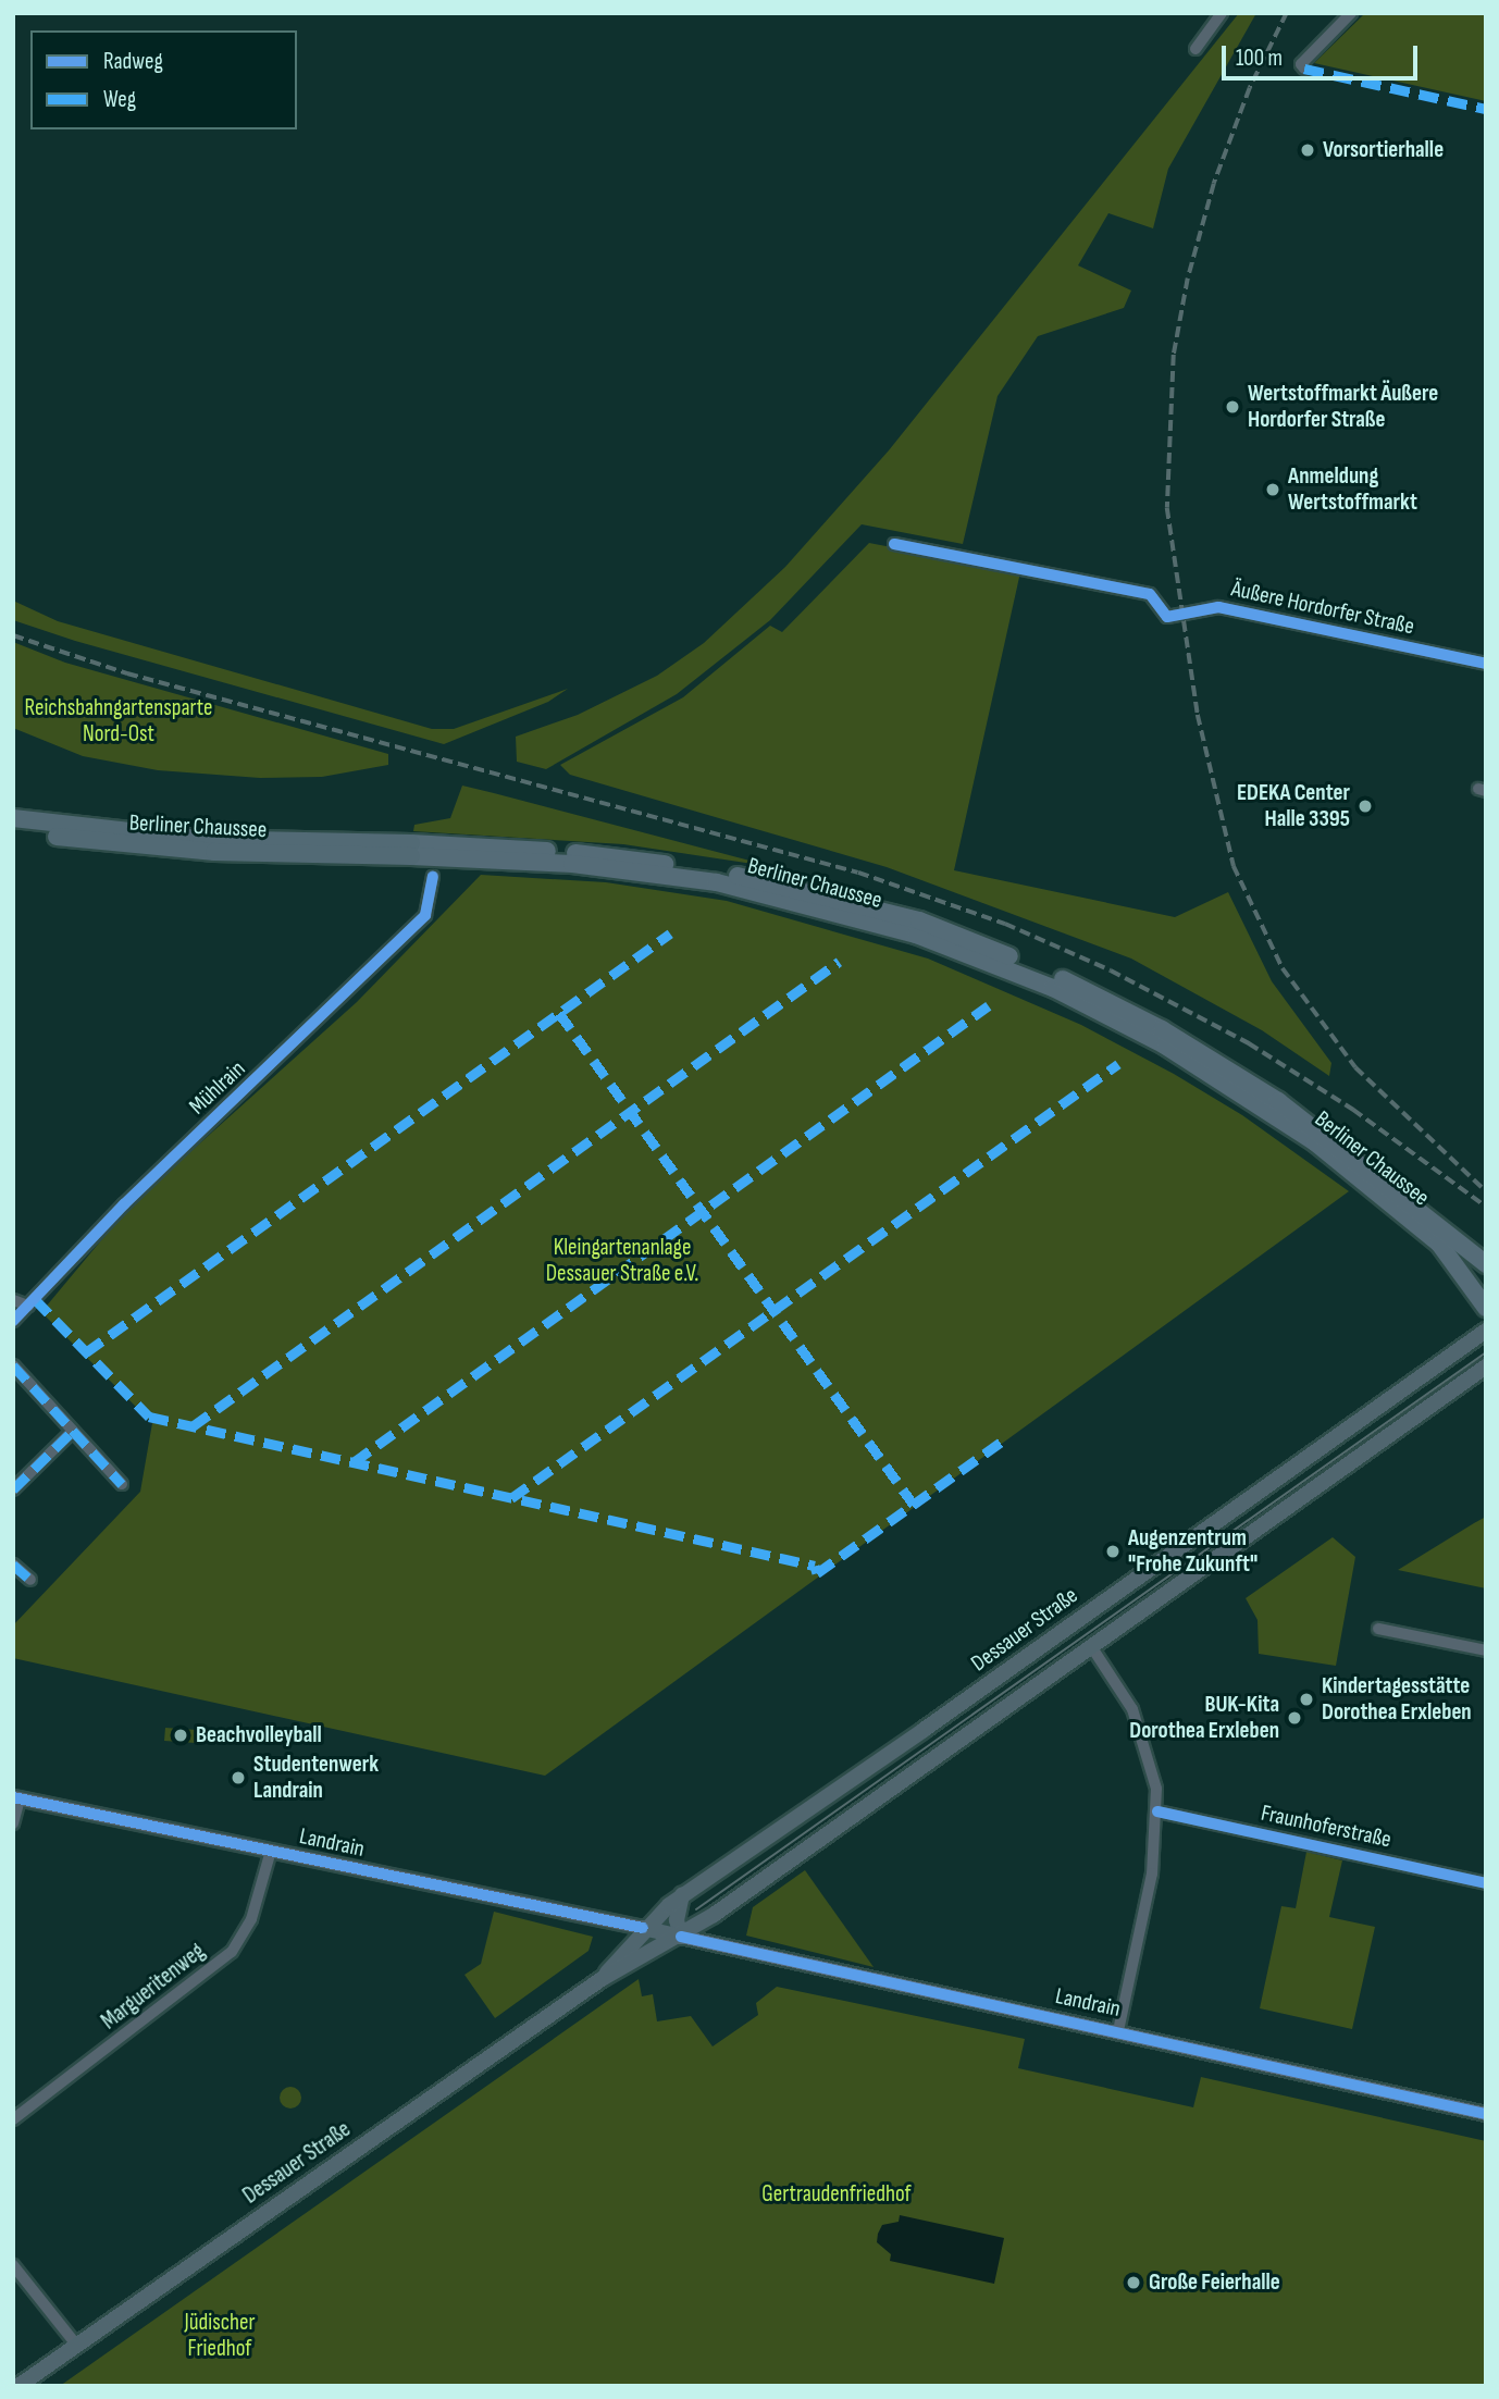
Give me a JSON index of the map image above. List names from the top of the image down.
{
  "streets": {
    "highway": ["Berliner Chaussee"],
    "main road": ["Dessauer Straße"],
    "street": [
      "Äußere Hordorfer Straße",
      "Mühlrain",
      "Fraunhoferstraße",
      "Landrain",
      "Margueritenweg"
    ]
  },
  "crossings": [
    ["Dessauer Straße", "Landrain"],
    ["Landrain", "Margueritenweg"]
  ],
  "parks": [
    "Reichsbahngartensparte Nord-Ost",
    "Kleingartenanlage Dessauer Straße e.V.",
    "Gertraudenfriedhof",
    "Jüdischer Friedhof"
  ],
  "places": [
    "Vorsortierhalle",
    "Wertstoffmarkt Äußere Hordorfer Straße",
    "Anmeldung Wertstoffmarkt",
    "EDEKA Center Halle 3395",
    "Augenzentrum \"Frohe Zukunft\"",
    "Kindertagesstätte Dorothea Erxleben",
    "BUK-Kita Dorothea Erxleben",
    "Beachvolleyball",
    "Studentenwerk Landrain",
    "Große Feierhalle"
  ],
  "legend": ["Radweg", "Weg"],
  "scale_bar": "100 m"
}
